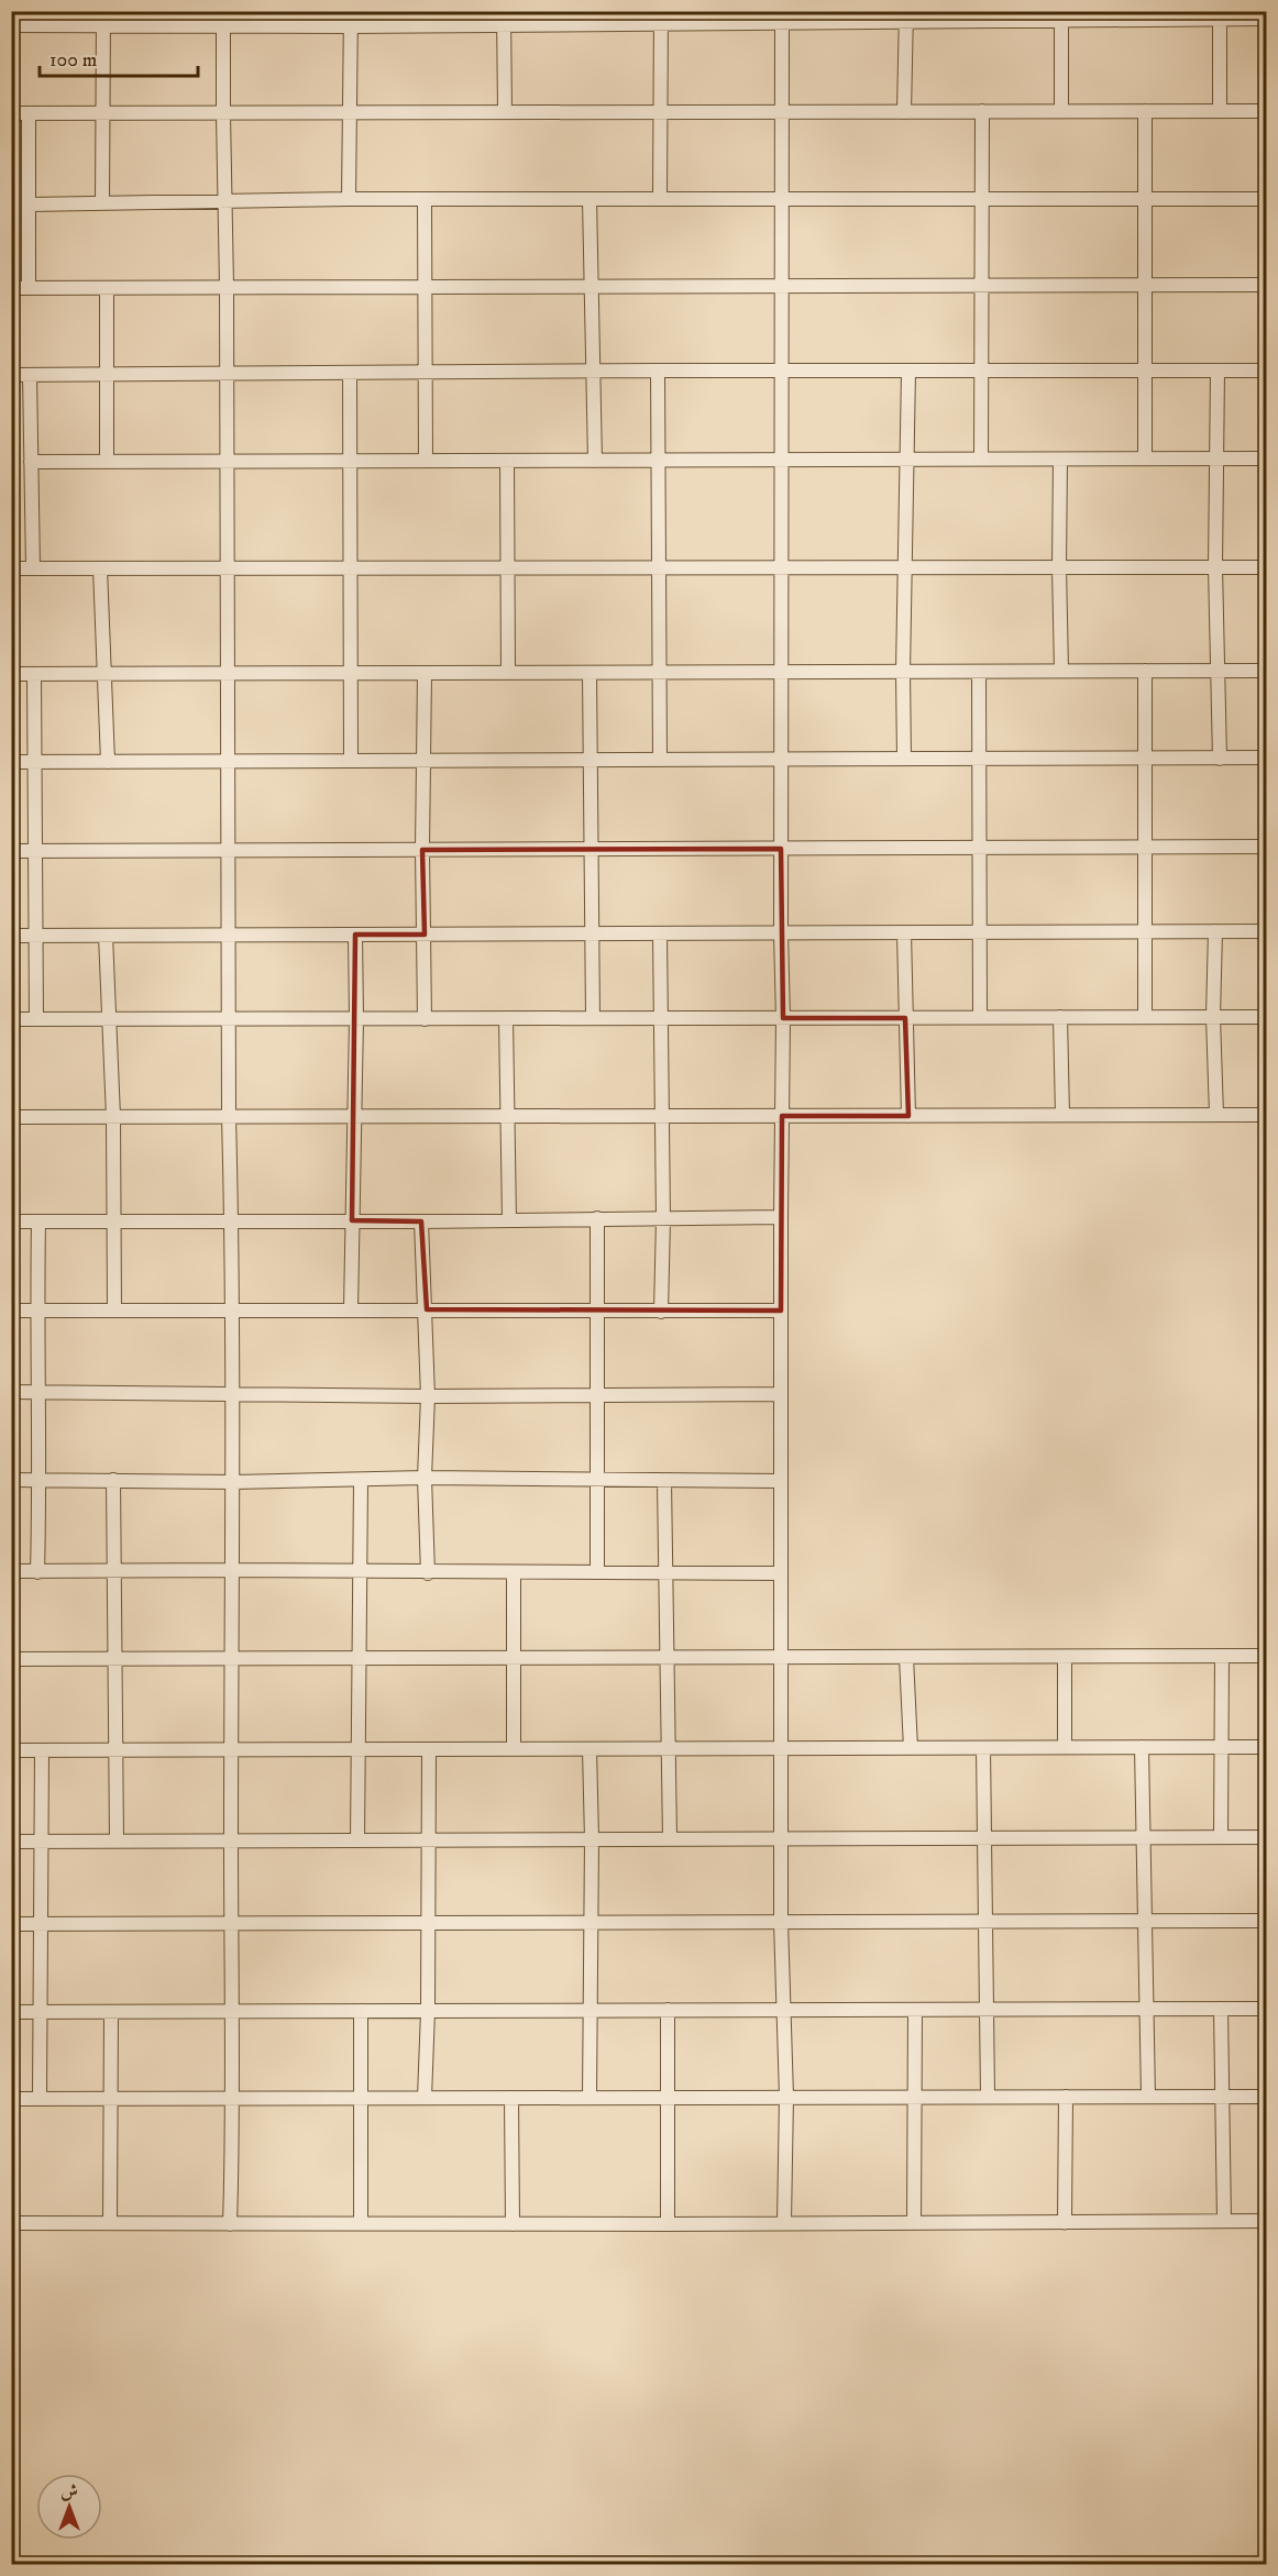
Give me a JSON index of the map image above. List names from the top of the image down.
{
  "scale_bar": "100 m",
  "north": "top"
}
